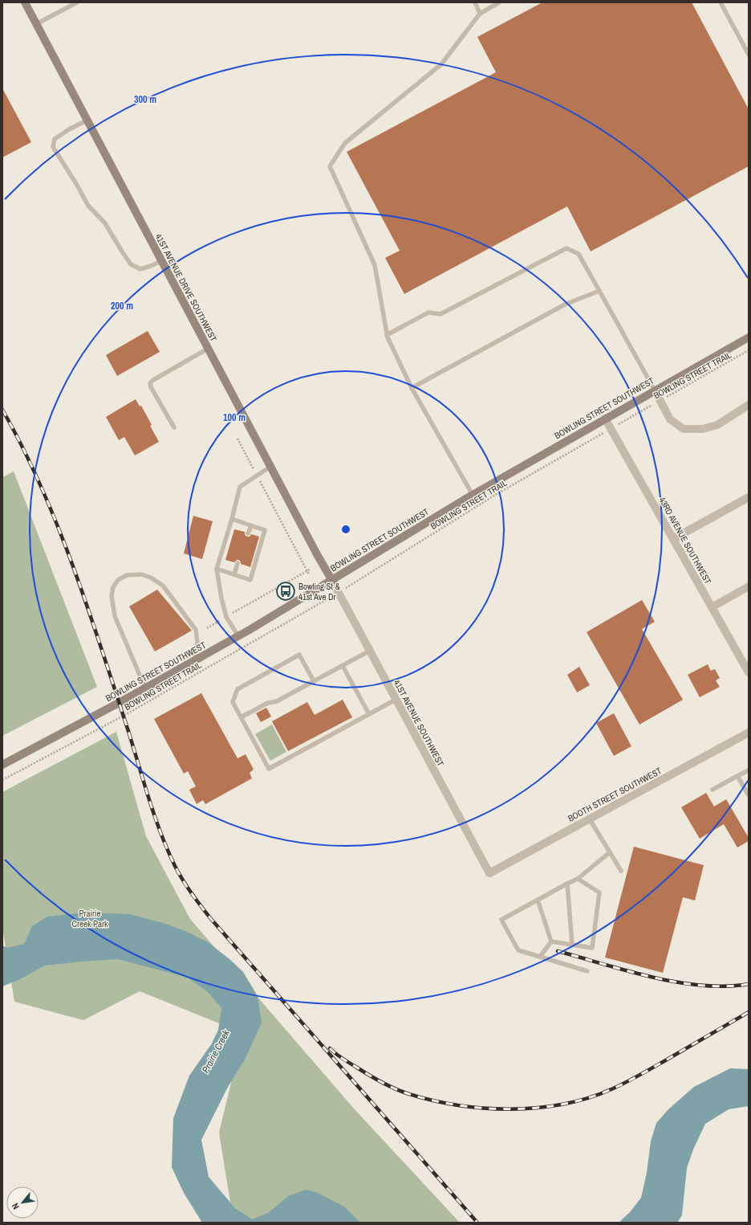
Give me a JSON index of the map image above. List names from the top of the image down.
{
  "streets": {
    "main road": ["41ST AVENUE DRIVE SOUTHWEST", "BOWLING STREET SOUTHWEST"],
    "street": ["43RD AVENUE SOUTHWEST", "41ST AVENUE SOUTHWEST", "BOOTH STREET SOUTHWEST"],
    "path": ["BOWLING STREET TRAIL"]
  },
  "crossings": [
    ["41ST AVENUE DRIVE SOUTHWEST", "BOWLING STREET SOUTHWEST"],
    ["41ST AVENUE DRIVE SOUTHWEST", "41ST AVENUE SOUTHWEST"],
    ["BOWLING STREET SOUTHWEST", "43RD AVENUE SOUTHWEST"],
    ["BOWLING STREET SOUTHWEST", "41ST AVENUE SOUTHWEST"],
    ["41ST AVENUE SOUTHWEST", "BOOTH STREET SOUTHWEST"]
  ],
  "water": ["Prairie Creek"],
  "parks": ["Prairie Creek Park"],
  "places": {
    "bus stop": ["Bowling St & 41st Ave Dr"]
  },
  "north": "bottom left",
  "rings": ["300 m", "200 m", "100 m"]
}
